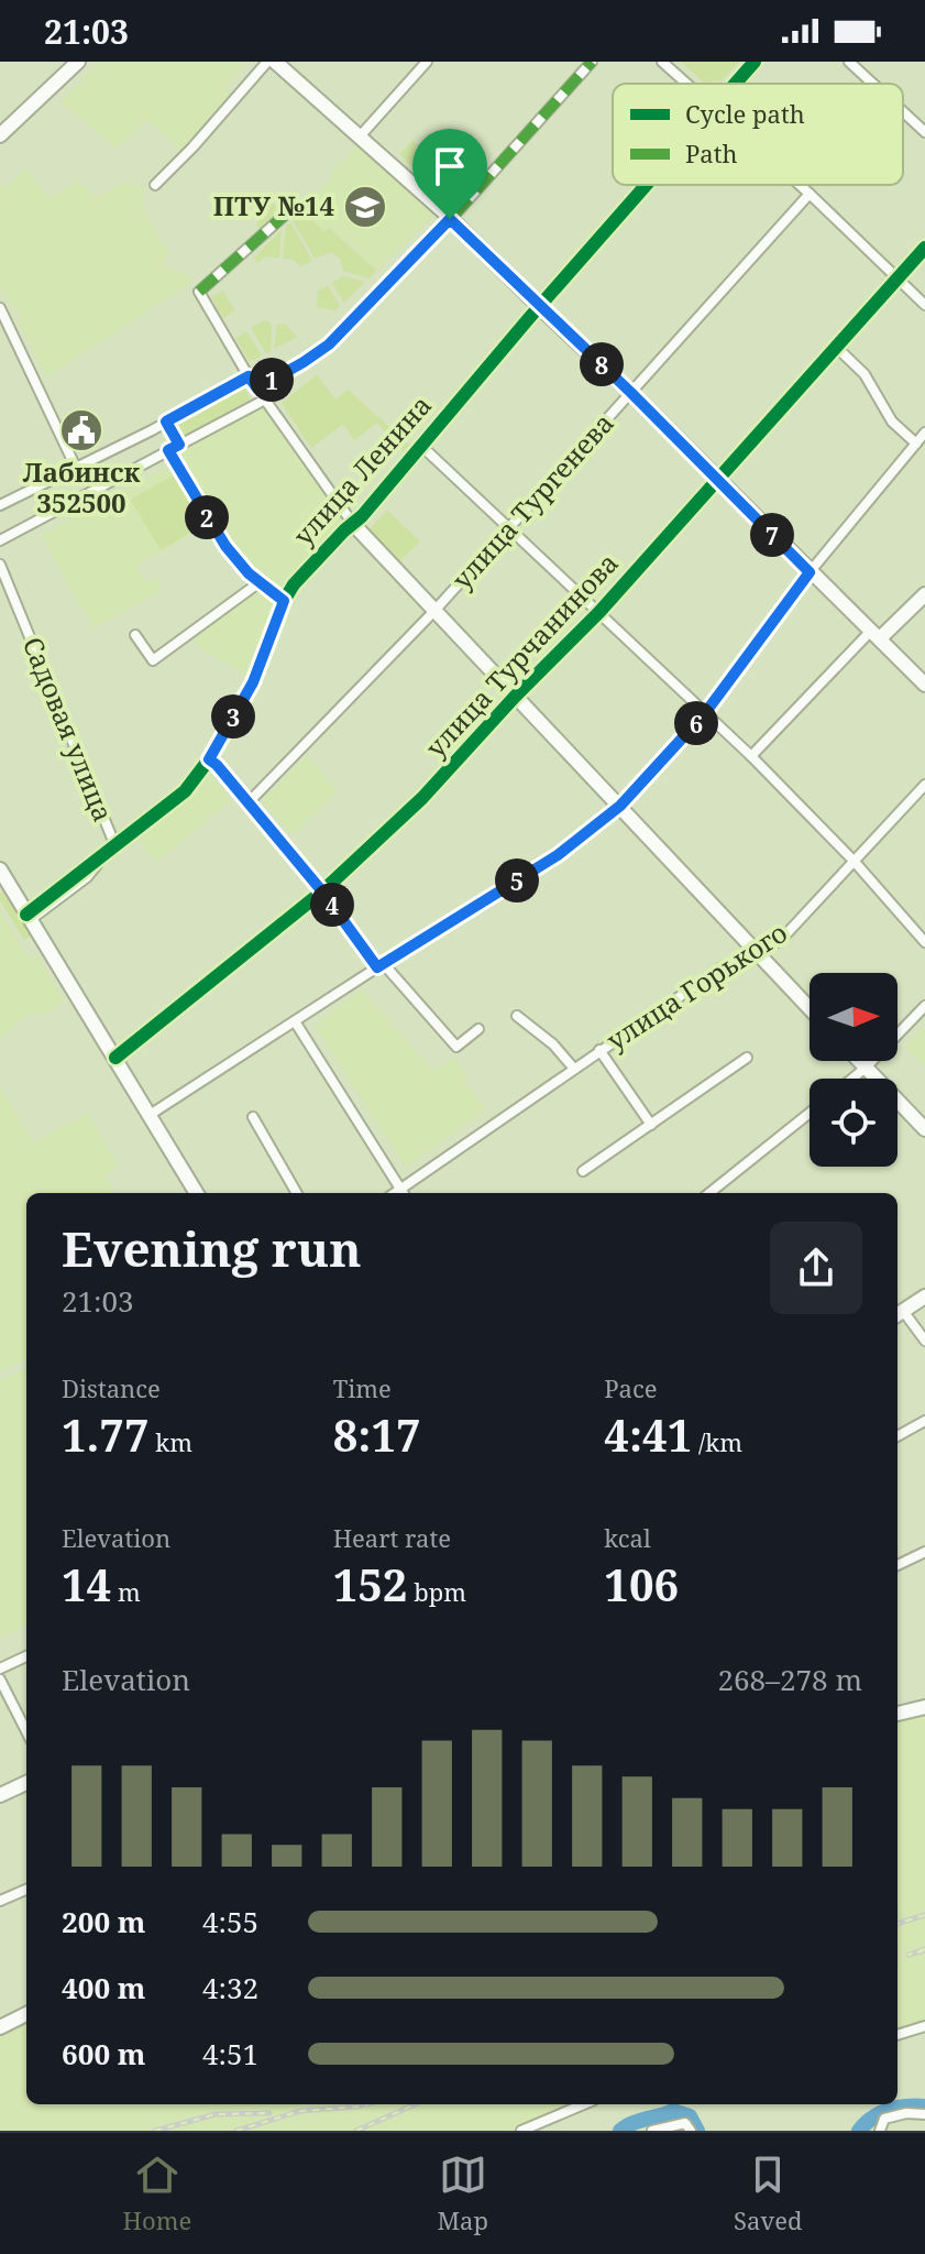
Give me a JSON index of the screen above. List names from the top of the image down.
{
  "streets": {
    "street": [
      "улица Ленина",
      "улица Тургенева",
      "улица Турчанинова",
      "Садовая улица",
      "улица Горького"
    ]
  },
  "crossings": [
    ["улица Ленина", "Садовая улица"]
  ],
  "places": {
    "school or university": ["ПТУ №14"],
    "public building": ["Лабинск 352500"]
  },
  "legend": ["Cycle path", "Path"],
  "north": "right",
  "page": {
    "status": "21:03",
    "pins": [
      "8",
      "1",
      "2",
      "7",
      "3",
      "6",
      "5",
      "4"
    ],
    "heading": ["Evening run", "21:03"],
    "stats": [
      ["Distance", "1.77 km"],
      ["Time", "8:17"],
      ["Pace", "4:41 /km"],
      ["Elevation", "14 m"],
      ["Heart rate", "152 bpm"],
      ["kcal", "106"]
    ],
    "chart": ["Elevation", "268–278 m"],
    "list": [
      {
        "name": "200 m",
        "note": "4:55"
      },
      {
        "name": "400 m",
        "note": "4:32"
      },
      {
        "name": "600 m",
        "note": "4:51"
      }
    ],
    "tabs": ["Home", "Map", "Saved"]
  }
}
